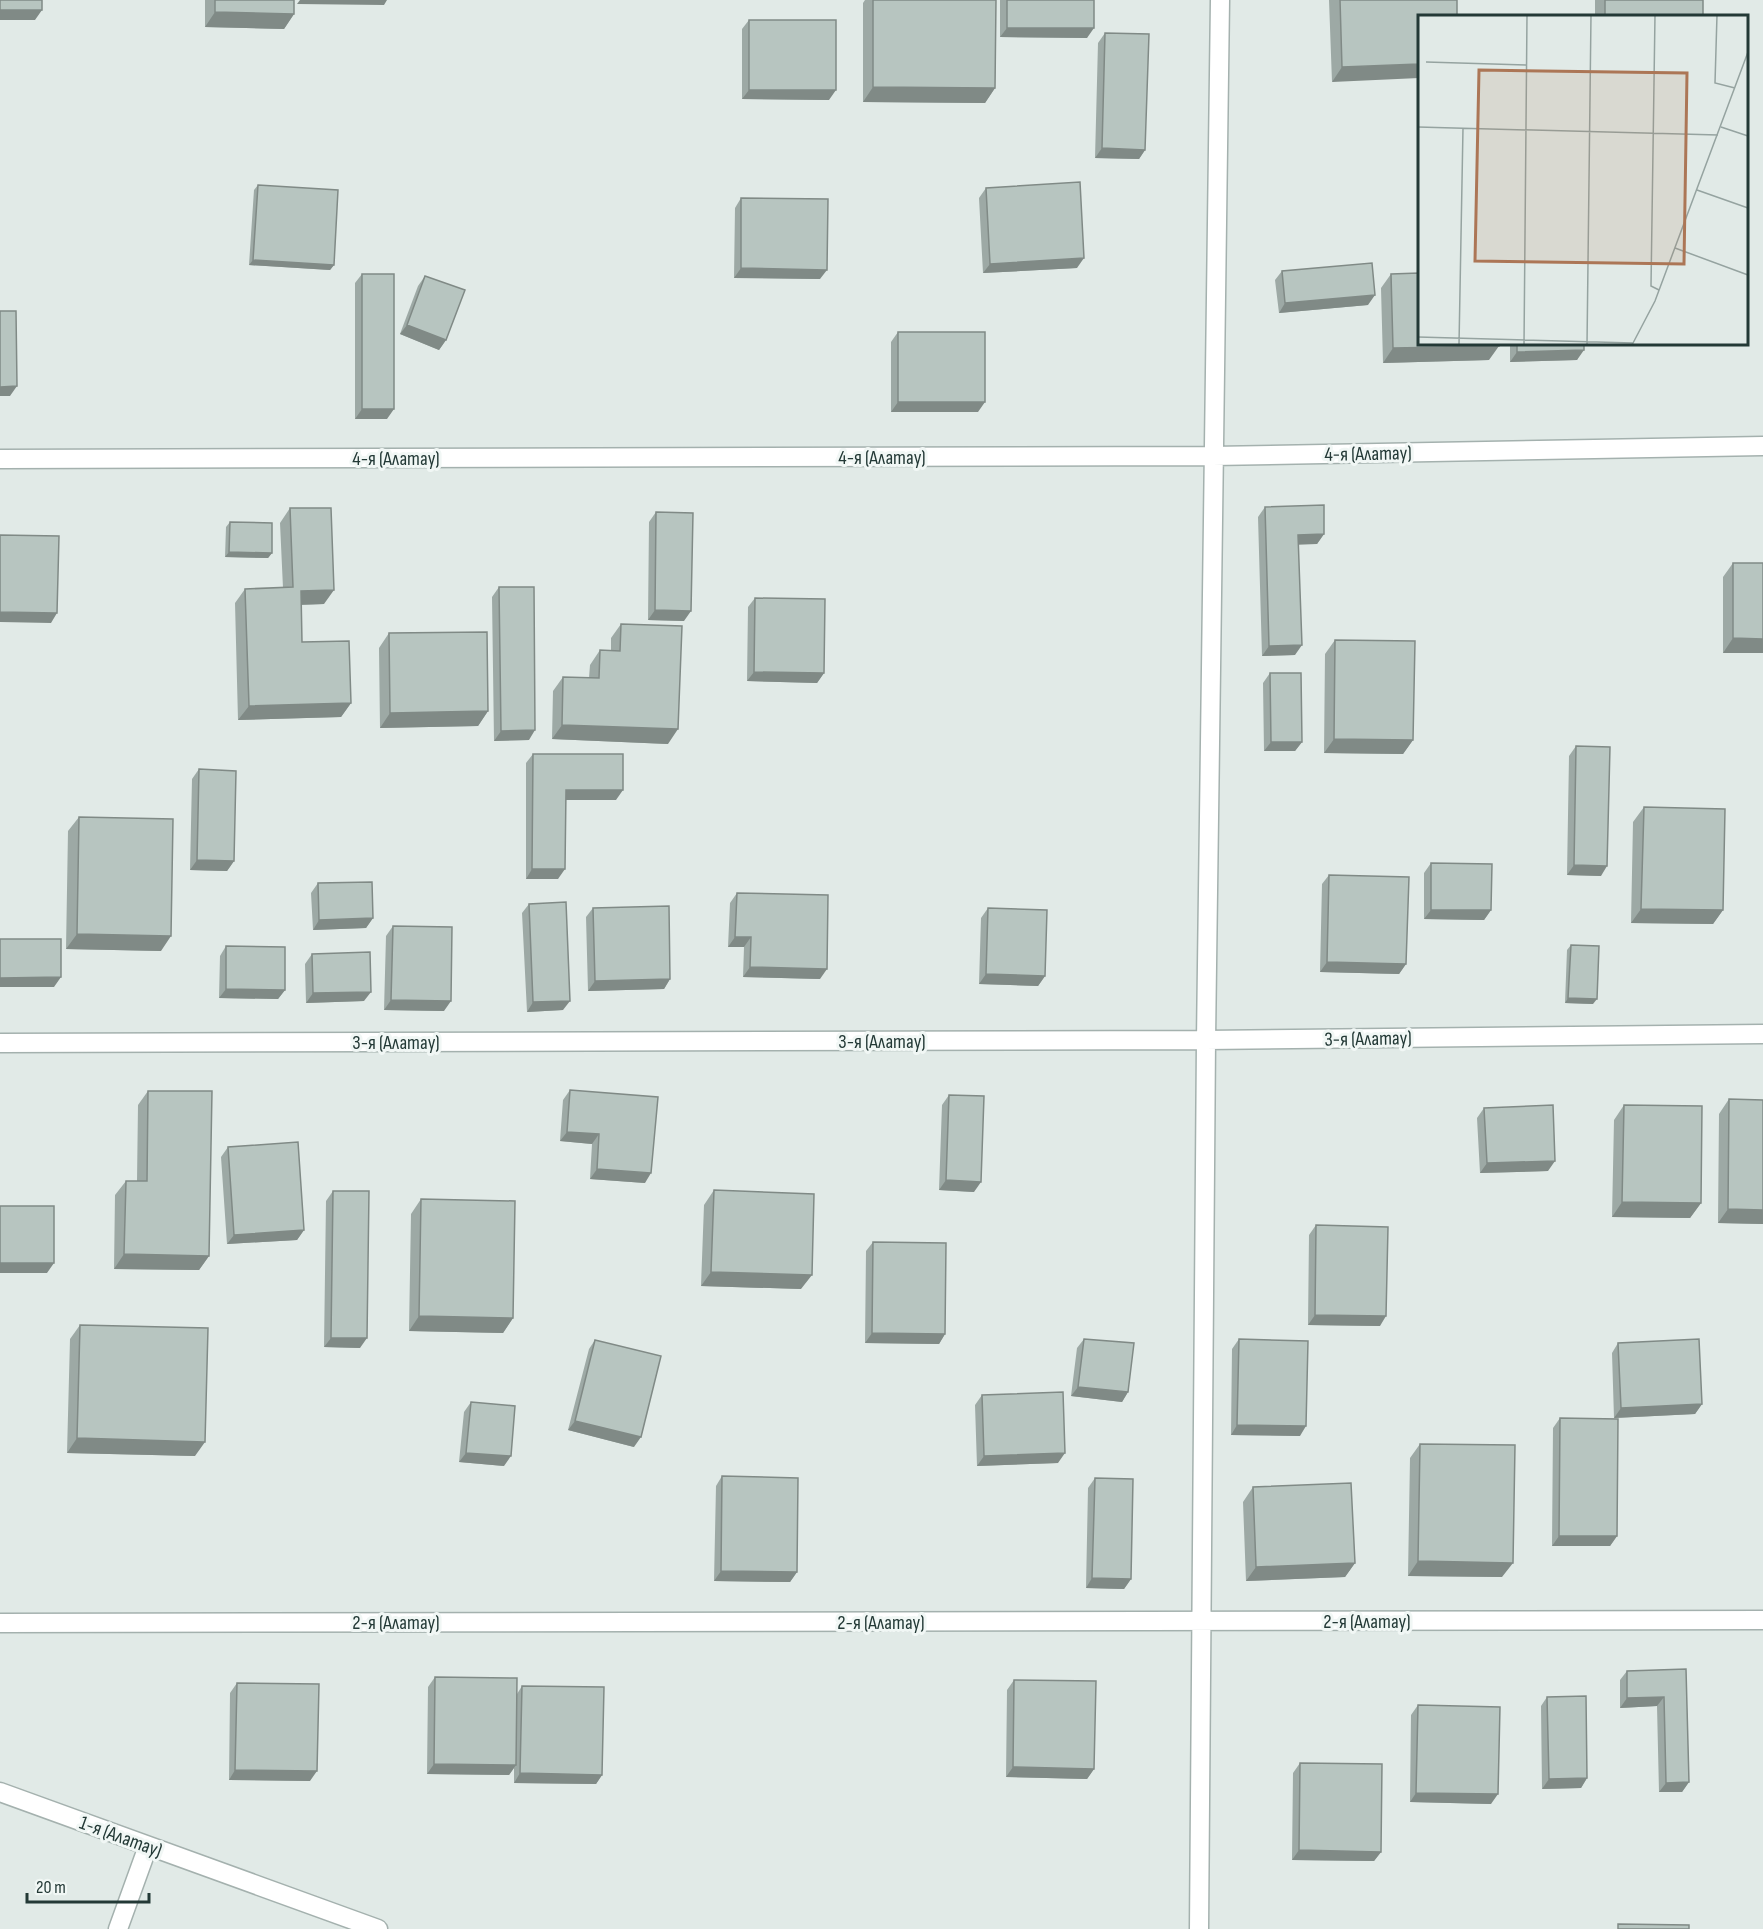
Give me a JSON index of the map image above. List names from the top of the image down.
{
  "streets": {
    "street": [
      "4-я (Алатау)",
      "3-я (Алатау)",
      "2-я (Алатау)",
      "1-я (Алатау)"
    ]
  },
  "scale_bar": "20 m"
}
